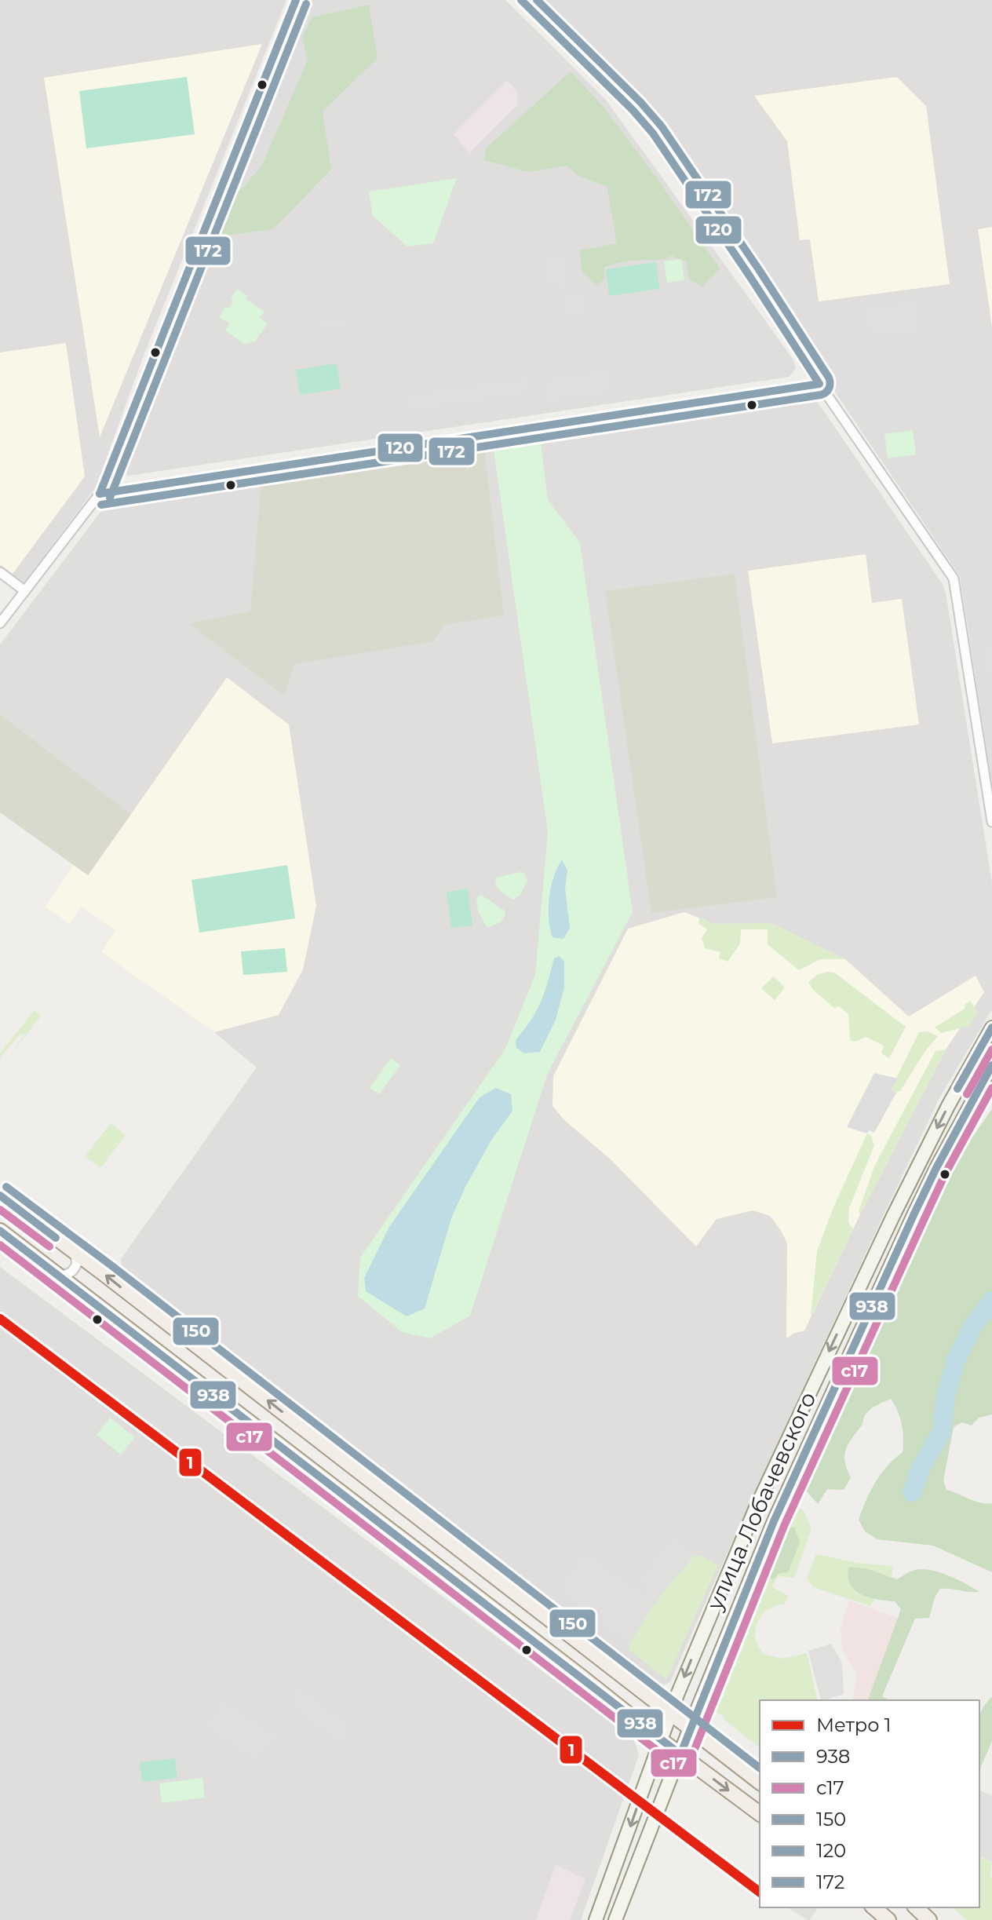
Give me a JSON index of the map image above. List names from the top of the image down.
{
  "streets": {
    "main road": ["улица Лобачевского"]
  },
  "lines": [
    "transit line 120",
    "transit line 172",
    "transit line 938",
    "transit line с17",
    "transit line 150",
    "metro line 1"
  ],
  "legend": [
    "Метро 1",
    "938",
    "с17",
    "150",
    "120",
    "172"
  ]
}
